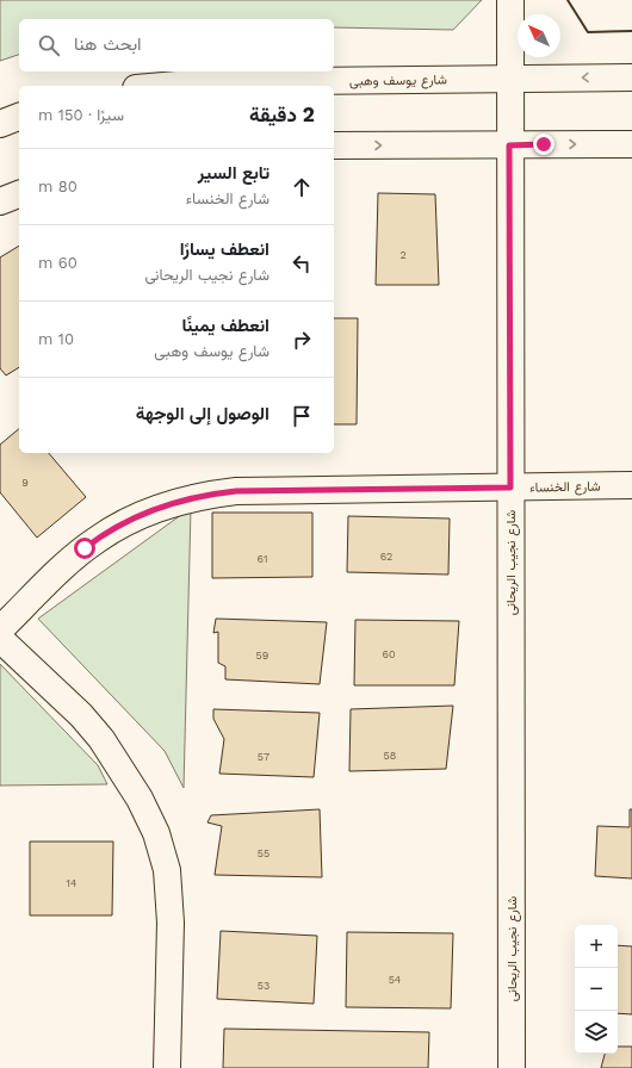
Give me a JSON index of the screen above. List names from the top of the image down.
{
  "streets": {
    "street": ["شارع يوسف وهبى", "شارع الخنساء", "شارع نجيب الريحانى"]
  },
  "crossings": [
    ["شارع يوسف وهبى", "شارع نجيب الريحانى"],
    ["شارع الخنساء", "شارع نجيب الريحانى"]
  ],
  "house_numbers": [
    "2",
    "9",
    "62",
    "61",
    "60",
    "59",
    "58",
    "57",
    "55",
    "14",
    "54",
    "53"
  ],
  "north": "top left",
  "page": {
    "search": "ابحث هنا",
    "heading": ["2 دقيقة", "سيرًا · 150 m"],
    "list": [
      ["تابع السير", "شارع الخنساء", "80 m"],
      ["انعطف يسارًا", "شارع نجيب الريحانى", "60 m"],
      ["انعطف يمينًا", "شارع يوسف وهبى", "10 m"],
      "الوصول إلى الوجهة"
    ],
    "map_buttons": ["+", "−"]
  }
}
